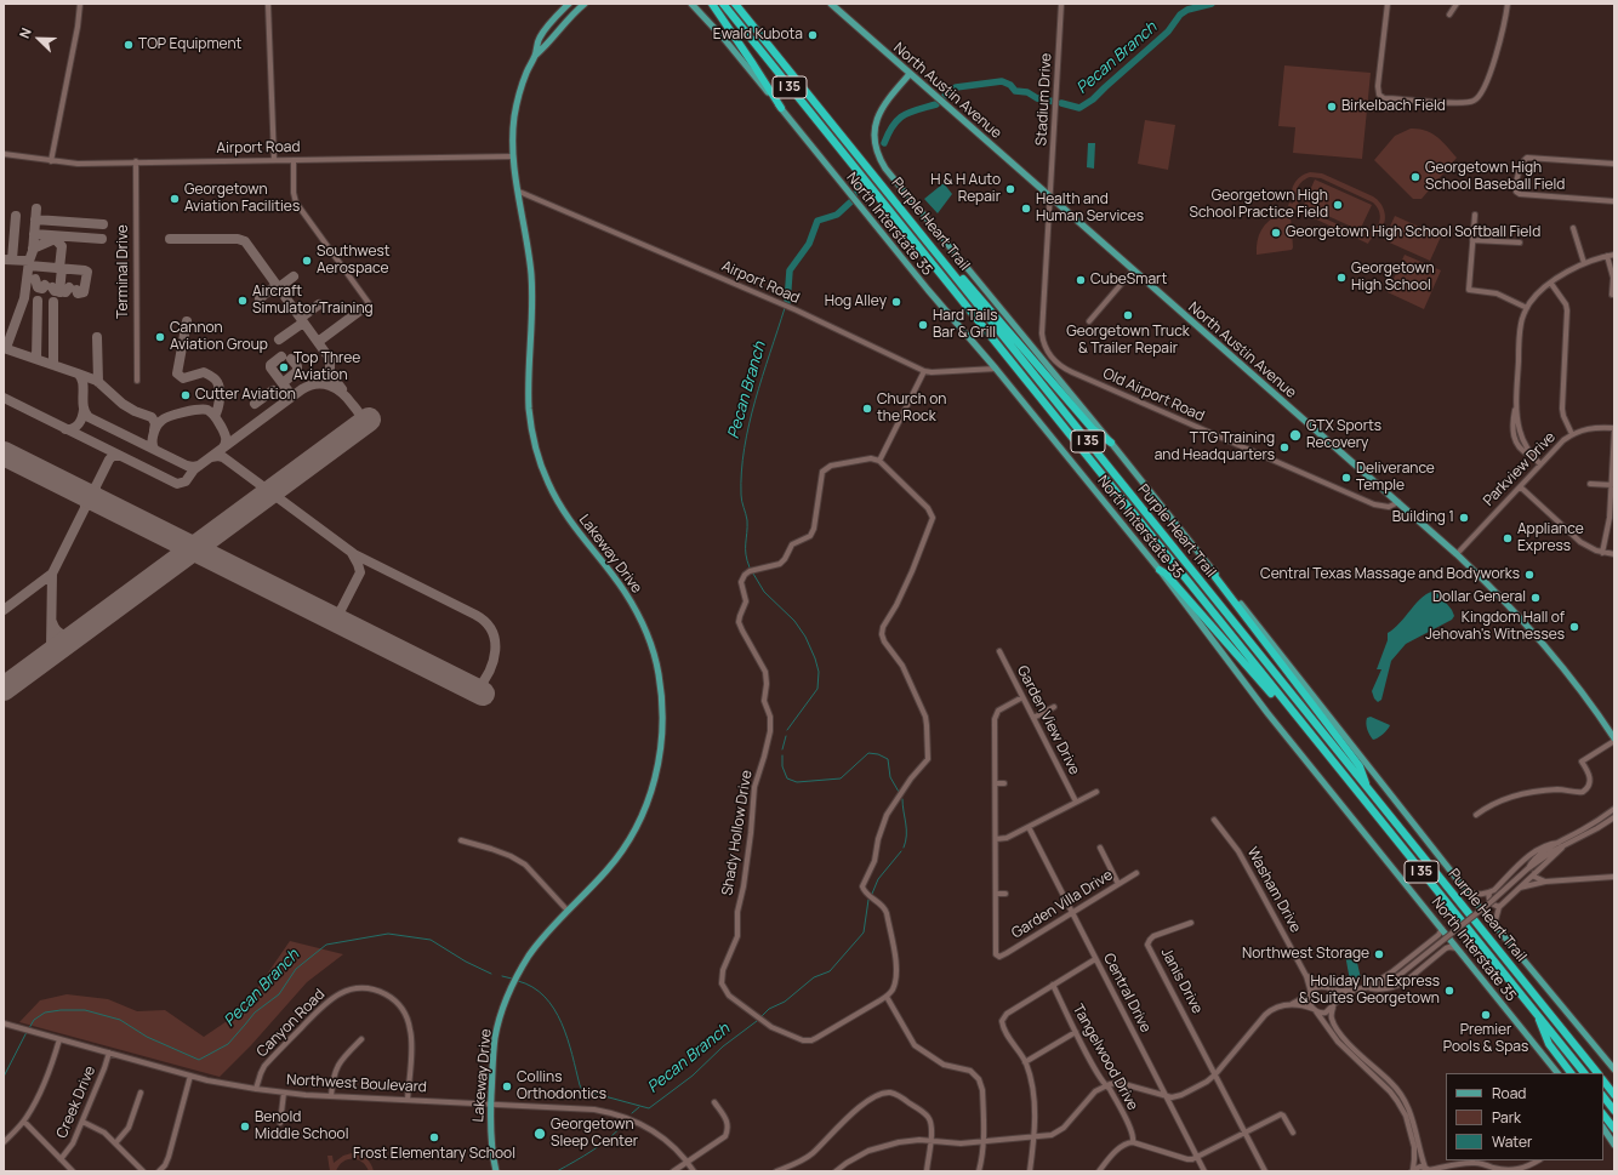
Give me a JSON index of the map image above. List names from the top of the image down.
{
  "streets": {
    "highway": ["I 35", "Purple Heart Trail"],
    "main road": ["North Austin Avenue", "North Interstate 35", "Lakeway Drive"],
    "street": [
      "Stadium Drive",
      "Airport Road",
      "Terminal Drive",
      "Old Airport Road",
      "Parkview Drive",
      "Garden View Drive",
      "Shady Hollow Drive",
      "Washam Drive",
      "Garden Villa Drive",
      "Janis Drive",
      "Central Drive",
      "Canyon Road",
      "Tangelwood Drive",
      "Northwest Boulevard",
      "Creek Drive"
    ]
  },
  "crossings": [
    ["North Austin Avenue", "Stadium Drive"],
    ["North Austin Avenue", "North Interstate 35"],
    ["North Austin Avenue", "Old Airport Road"],
    ["North Austin Avenue", "Parkview Drive"],
    ["Stadium Drive", "Old Airport Road"],
    ["Airport Road", "North Interstate 35"],
    ["Airport Road", "Terminal Drive"],
    ["Airport Road", "Lakeway Drive"],
    ["Lakeway Drive", "Northwest Boulevard"],
    ["Garden Villa Drive", "Central Drive"],
    ["Canyon Road", "Northwest Boulevard"],
    ["Northwest Boulevard", "Creek Drive"]
  ],
  "water": ["Pecan Branch"],
  "places": [
    "Ewald Kubota",
    "TOP Equipment",
    "Birkelbach Field",
    "Georgetown High School Baseball Field",
    "H & H Auto Repair",
    "Georgetown Aviation Facilities",
    "Georgetown High School Practice Field",
    "Health and Human Services",
    "Georgetown High School Softball Field",
    "Southwest Aerospace",
    "Georgetown High School",
    "CubeSmart",
    "Aircraft Simulator Training",
    "Hog Alley",
    "Georgetown Truck & Trailer Repair",
    "Hard Tails Bar & Grill",
    "Cannon Aviation Group",
    "Top Three Aviation",
    "Cutter Aviation",
    "Church on the Rock",
    "GTX Sports Recovery",
    "TTG Training and Headquarters",
    "Deliverance Temple",
    "Building 1",
    "Appliance Express",
    "Central Texas Massage and Bodyworks",
    "Dollar General",
    "Kingdom Hall of Jehovah's Witnesses",
    "Northwest Storage",
    "Holiday Inn Express & Suites Georgetown",
    "Premier Pools & Spas",
    "Collins Orthodontics",
    "Benold Middle School",
    "Georgetown Sleep Center",
    "Frost Elementary School"
  ],
  "legend": ["Road", "Park", "Water"],
  "north": "top left"
}
